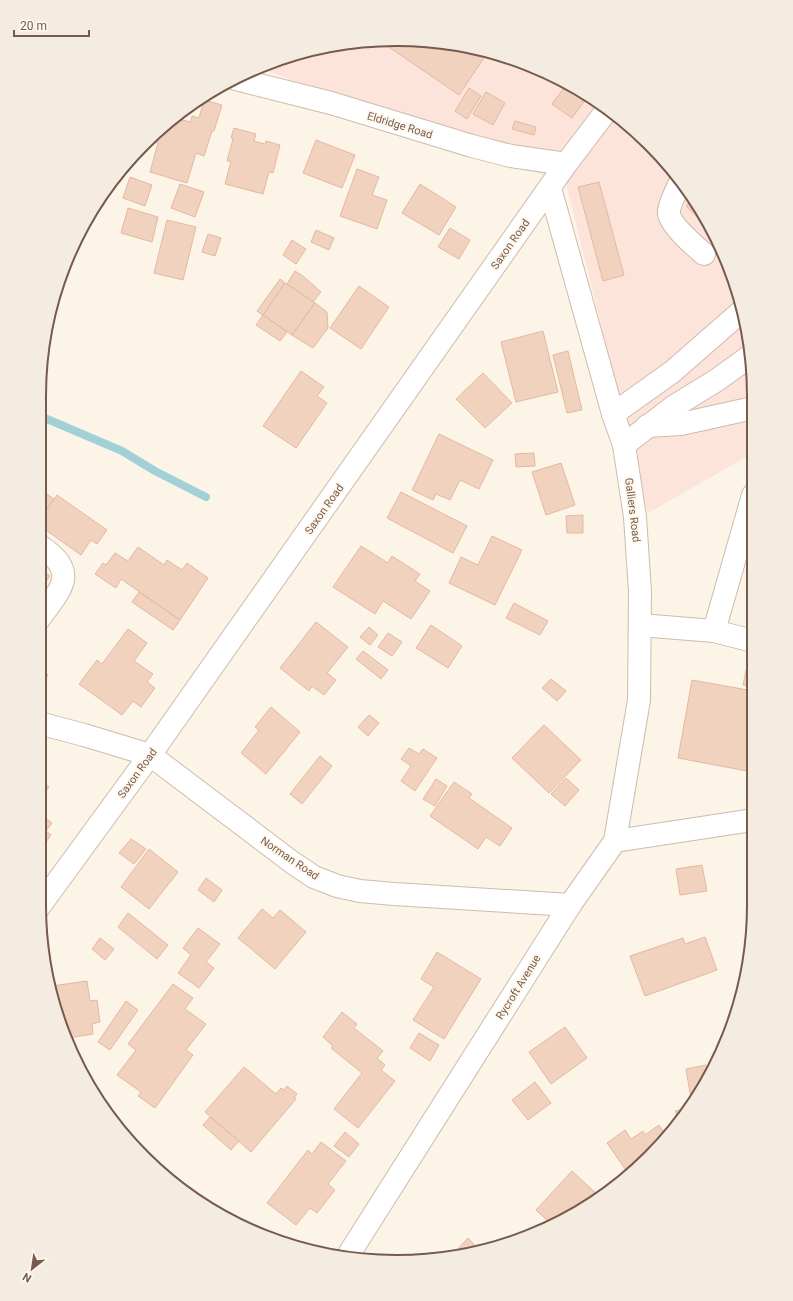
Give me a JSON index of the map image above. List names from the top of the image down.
{
  "streets": {
    "street": [
      "Eldridge Road",
      "Saxon Road",
      "Galliers Road",
      "Norman Road",
      "Rycroft Avenue"
    ]
  },
  "crossings": [
    ["Eldridge Road", "Saxon Road"],
    ["Saxon Road", "Galliers Road"],
    ["Saxon Road", "Norman Road"],
    ["Galliers Road", "Rycroft Avenue"],
    ["Norman Road", "Rycroft Avenue"]
  ],
  "scale_bar": "20 m",
  "north": "bottom left"
}
